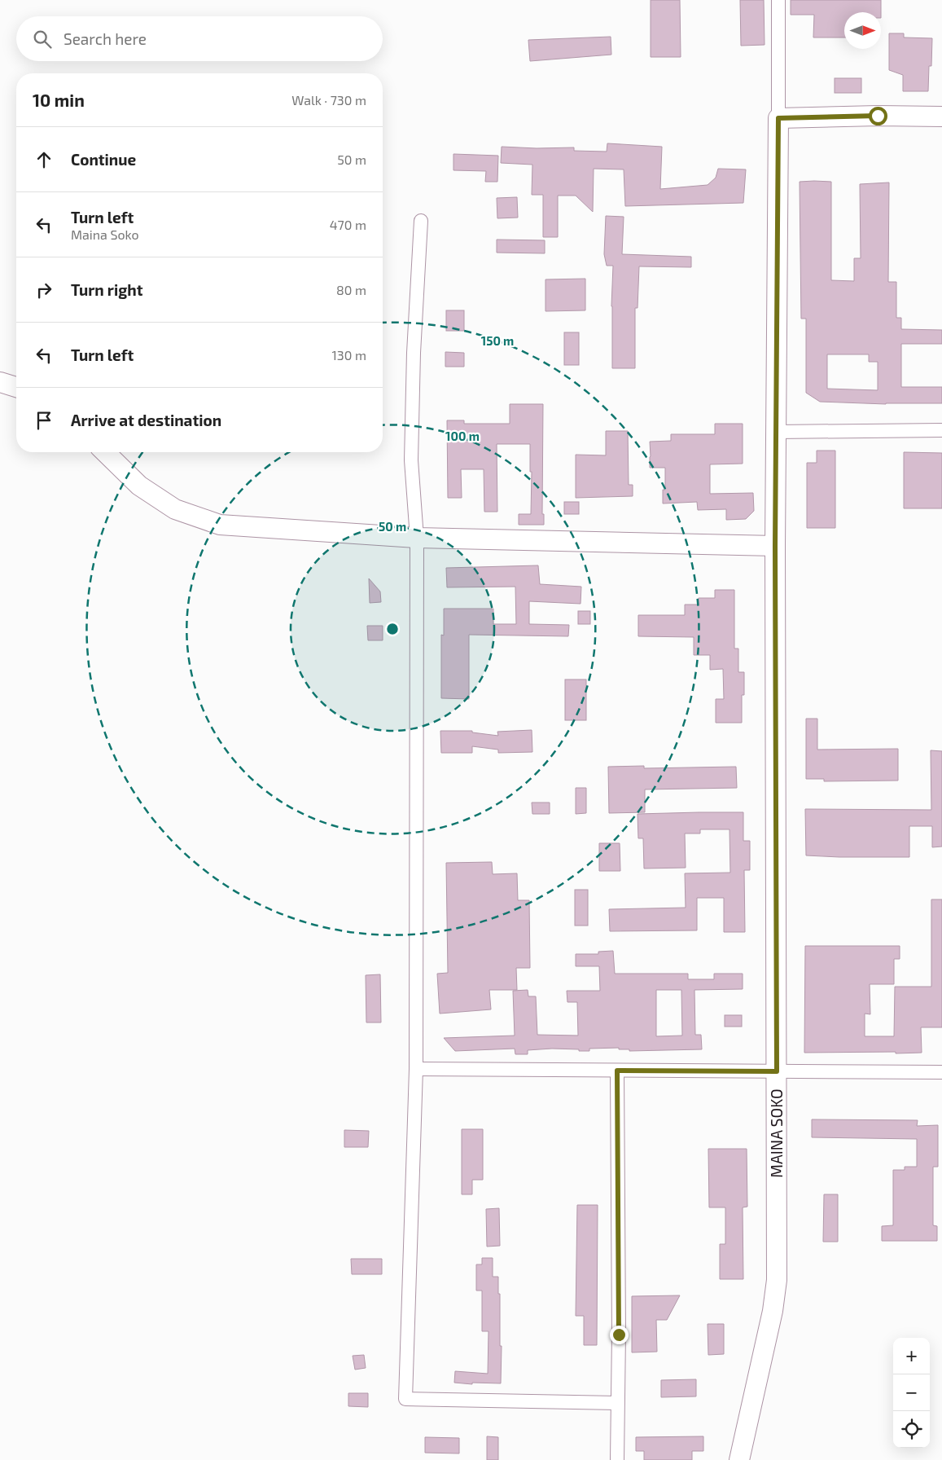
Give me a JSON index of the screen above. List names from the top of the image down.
{
  "streets": {
    "street": ["MAINA SOKO"]
  },
  "north": "right",
  "page": {
    "search": "Search here",
    "heading": ["10 min", "Walk · 730 m"],
    "list": [
      ["Continue", "50 m"],
      ["Turn left", "Maina Soko", "470 m"],
      ["Turn right", "80 m"],
      ["Turn left", "130 m"],
      "Arrive at destination"
    ],
    "map_buttons": ["+", "−"]
  },
  "rings": ["150 m", "100 m", "50 m"]
}
